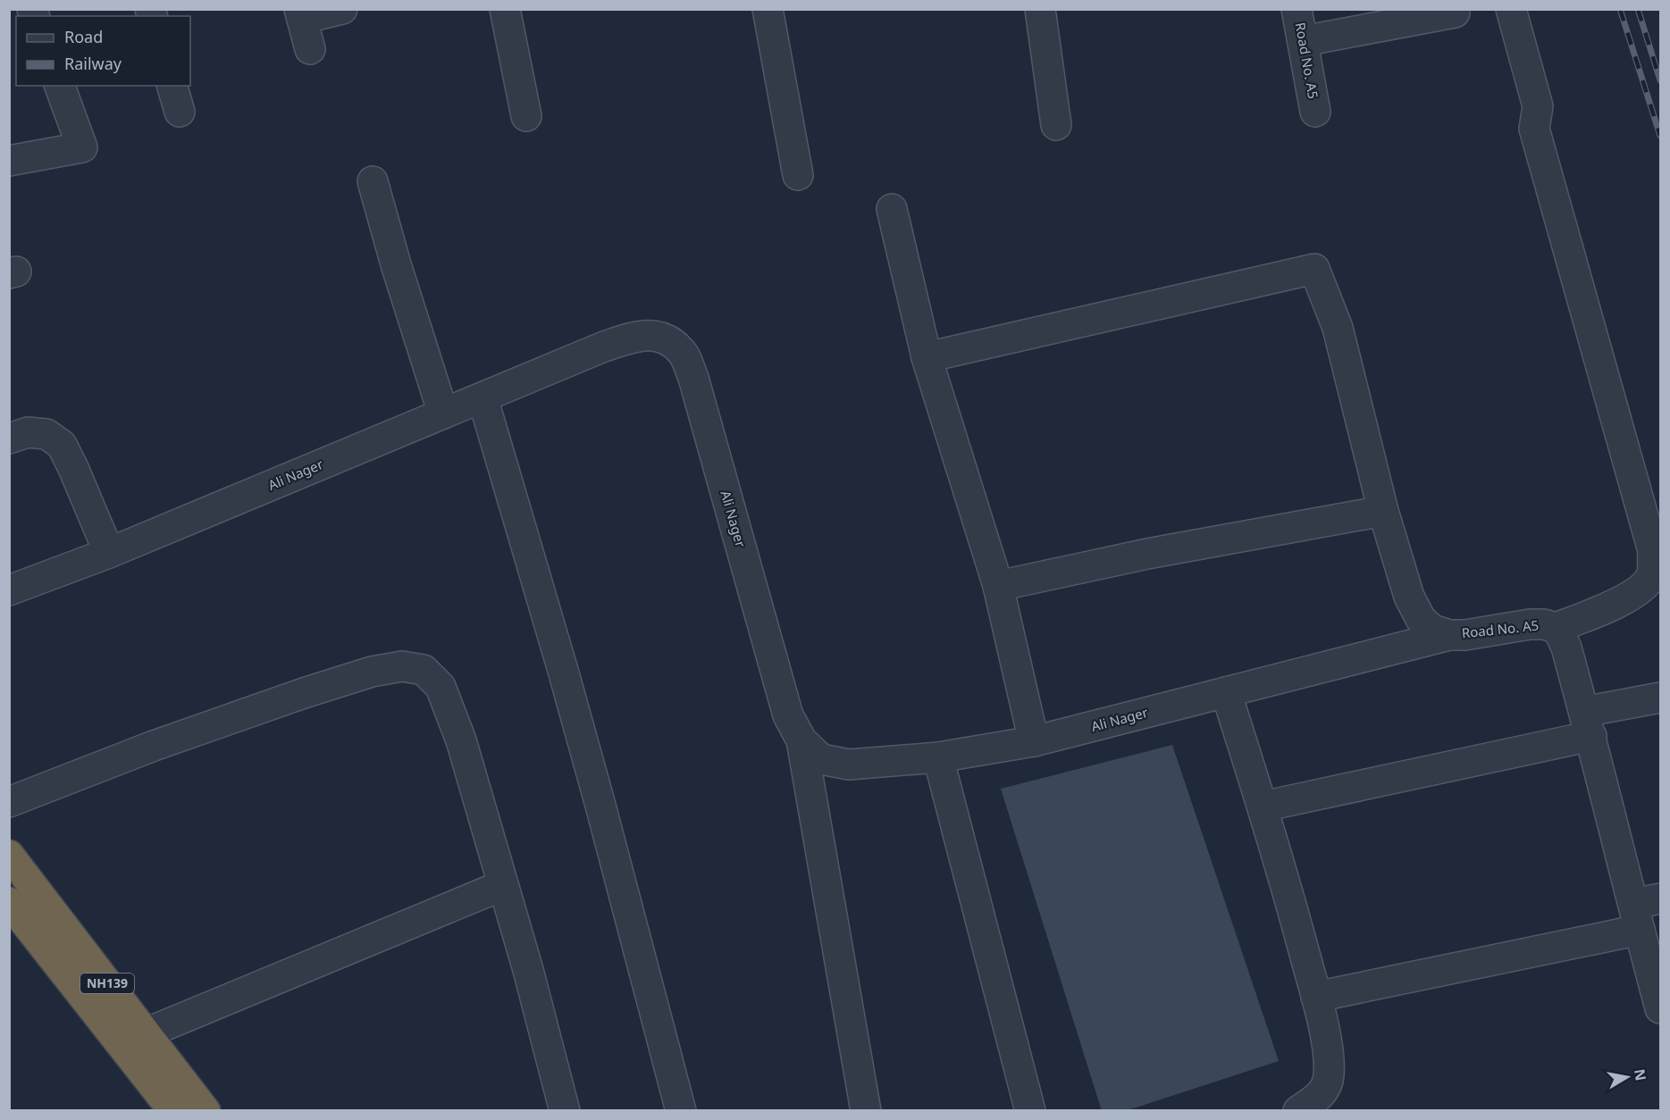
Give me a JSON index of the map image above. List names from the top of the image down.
{
  "streets": {
    "highway": ["NH139"],
    "street": ["Road No. A5", "Ali Nager"]
  },
  "crossings": [
    ["Road No. A5", "Ali Nager"]
  ],
  "legend": ["Road", "Railway"],
  "north": "right"
}
